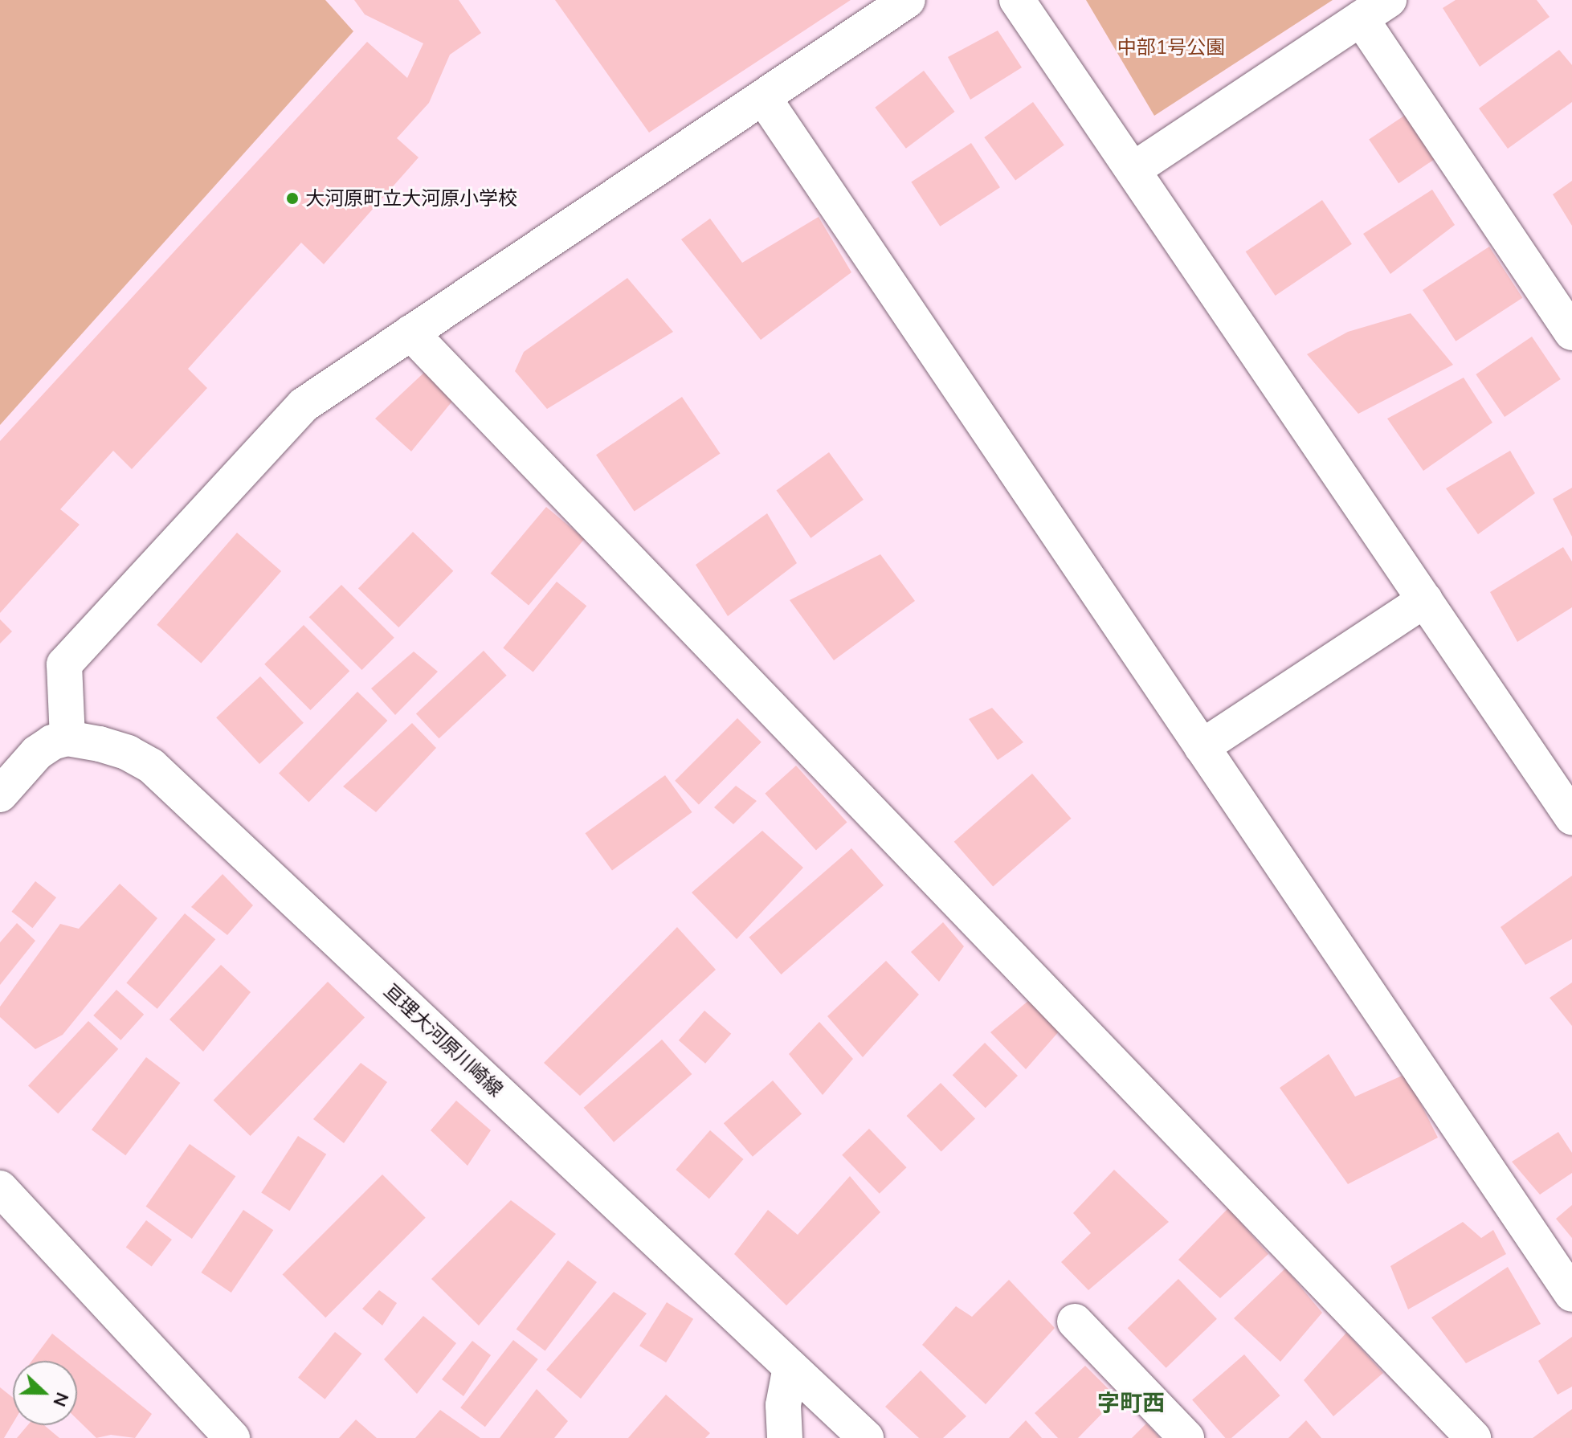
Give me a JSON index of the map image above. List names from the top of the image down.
{
  "streets": {
    "street": ["亘理大河原川崎線"]
  },
  "districts": ["字町西"],
  "parks": ["中部1号公園"],
  "places": ["大河原町立大河原小学校"],
  "north": "right"
}
